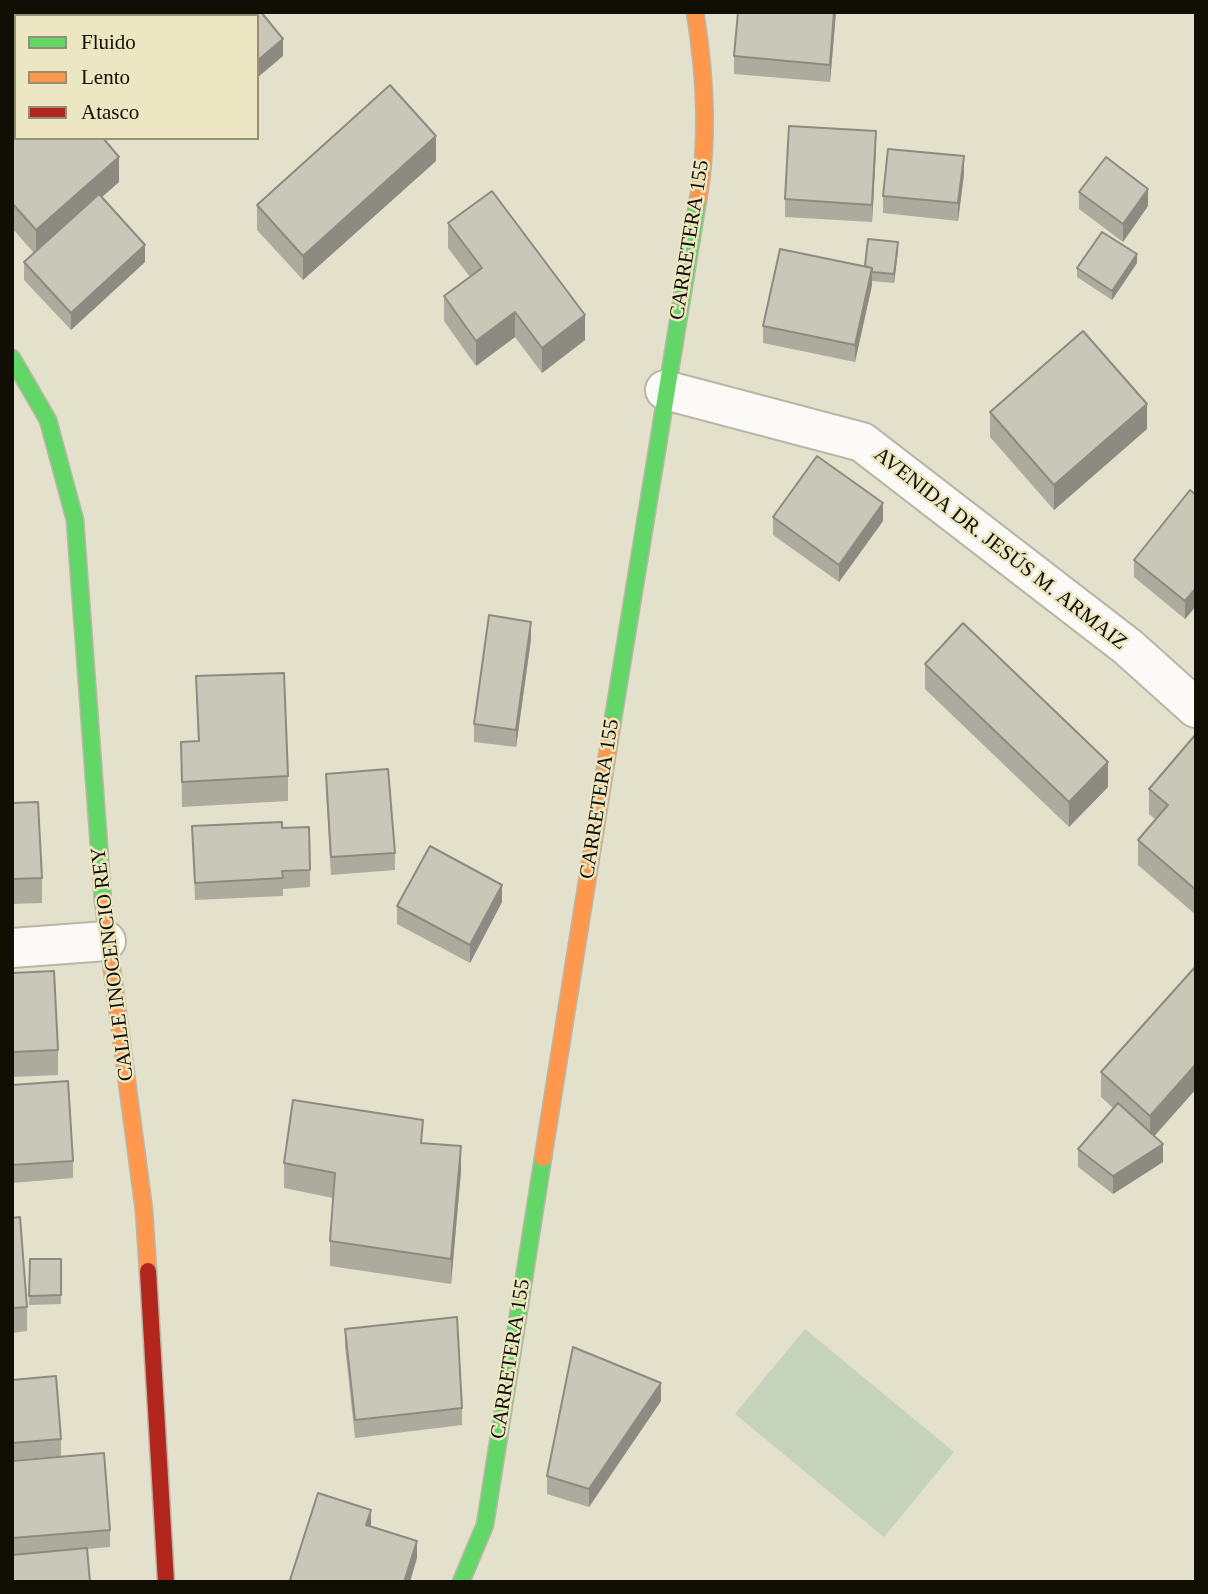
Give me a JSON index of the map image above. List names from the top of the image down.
{
  "streets": {
    "street": ["CARRETERA 155", "AVENIDA DR. JESÚS M. ARMAIZ", "CALLE INOCENCIO REY"]
  },
  "crossings": [
    ["CARRETERA 155", "AVENIDA DR. JESÚS M. ARMAIZ"]
  ],
  "legend": ["Fluido", "Lento", "Atasco"]
}
